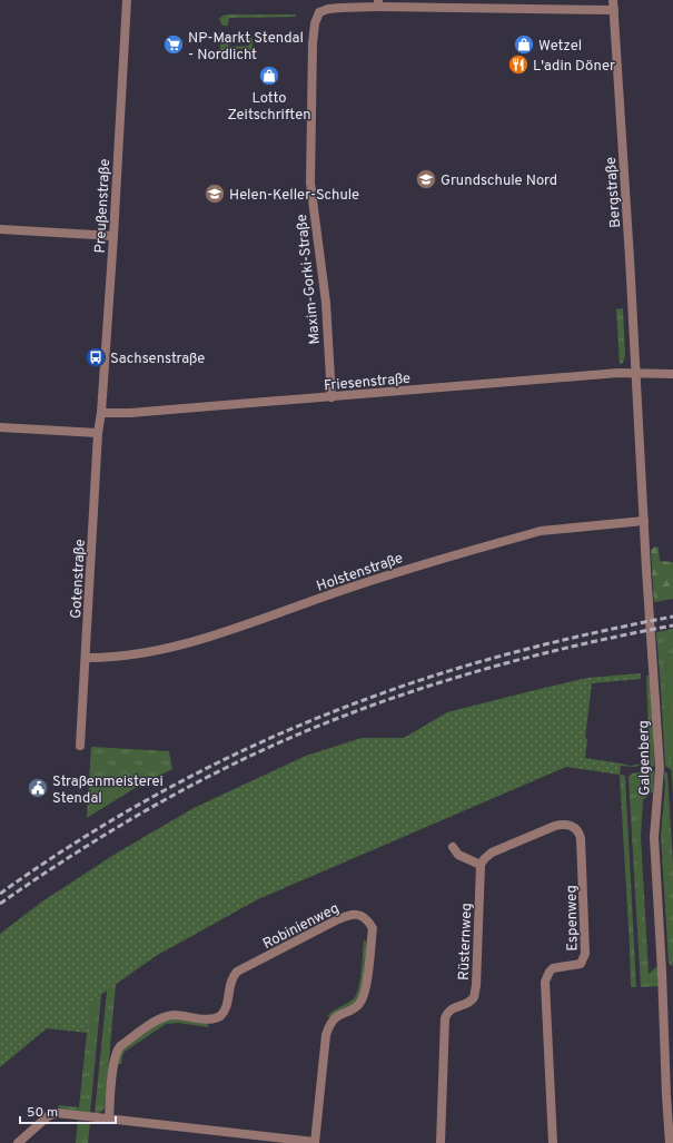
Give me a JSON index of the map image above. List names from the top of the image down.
{
  "streets": {
    "street": [
      "Bergstraße",
      "Preußenstraße",
      "Maxim-Gorki-Straße",
      "Friesenstraße",
      "Holstenstraße",
      "Gotenstraße",
      "Galgenberg",
      "Espenweg",
      "Robinienweg",
      "Rüsternweg"
    ]
  },
  "crossings": [
    ["Bergstraße", "Friesenstraße"],
    ["Bergstraße", "Galgenberg"],
    ["Preußenstraße", "Friesenstraße"],
    ["Preußenstraße", "Gotenstraße"],
    ["Maxim-Gorki-Straße", "Friesenstraße"],
    ["Friesenstraße", "Gotenstraße"],
    ["Friesenstraße", "Galgenberg"],
    ["Holstenstraße", "Gotenstraße"],
    ["Holstenstraße", "Galgenberg"],
    ["Espenweg", "Rüsternweg"]
  ],
  "places": {
    "supermarket": ["NP-Markt Stendal - Nordlicht"],
    "shop": ["Wetzel", "Lotto Zeitschriften"],
    "restaurant": ["L'adin Döner"],
    "school or university": ["Grundschule Nord", "Helen-Keller-Schule"],
    "bus stop": ["Sachsenstraße"],
    "public building": ["Straßenmeisterei Stendal"]
  },
  "scale_bar": "50 m"
}
